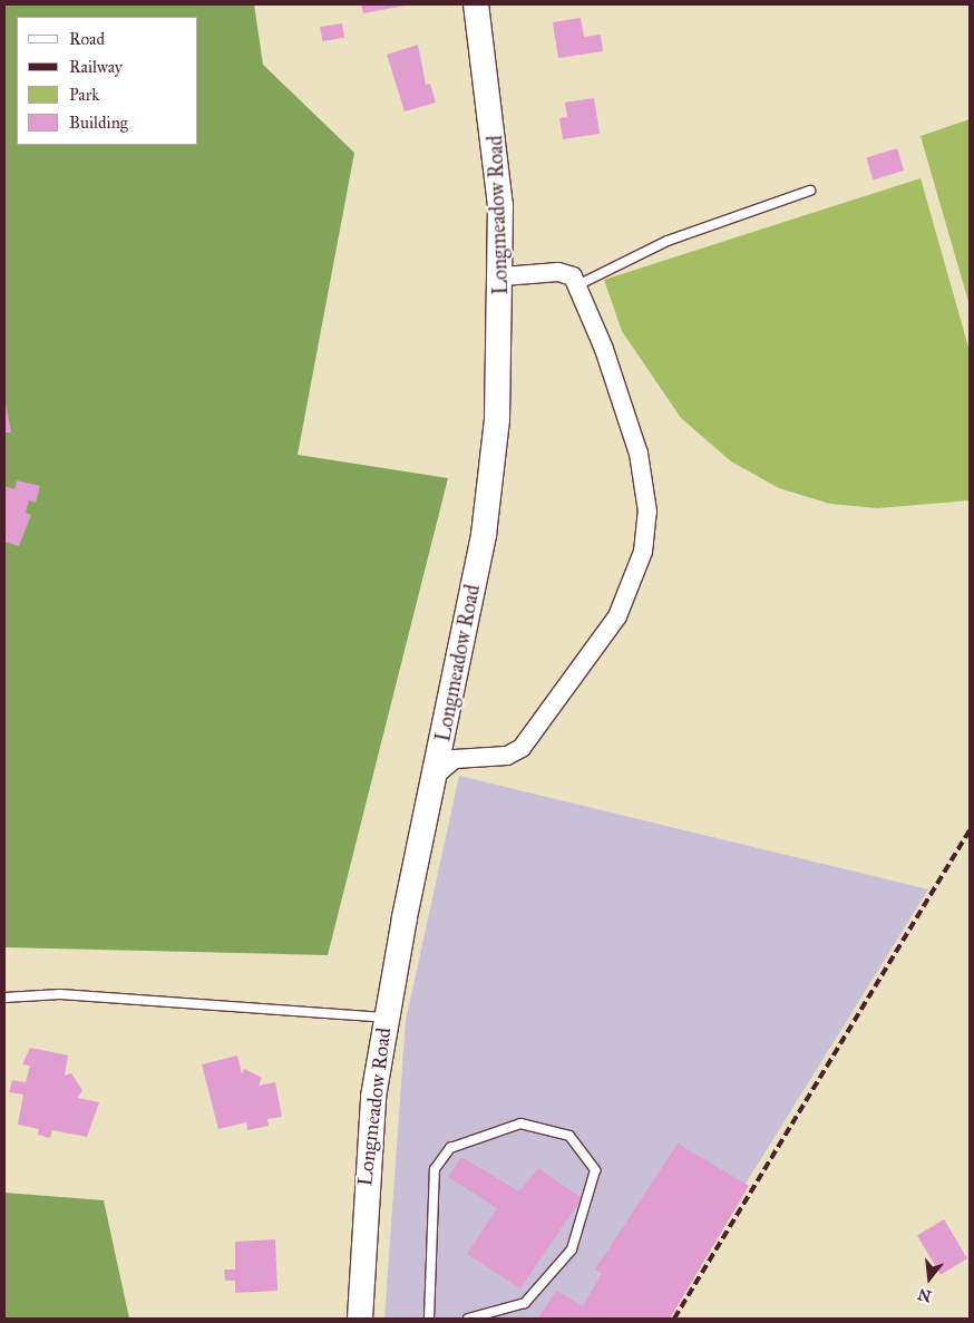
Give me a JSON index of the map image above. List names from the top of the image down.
{
  "streets": {
    "street": ["Longmeadow Road"]
  },
  "legend": [
    "Road",
    "Railway",
    "Park",
    "Building"
  ],
  "north": "bottom"
}
